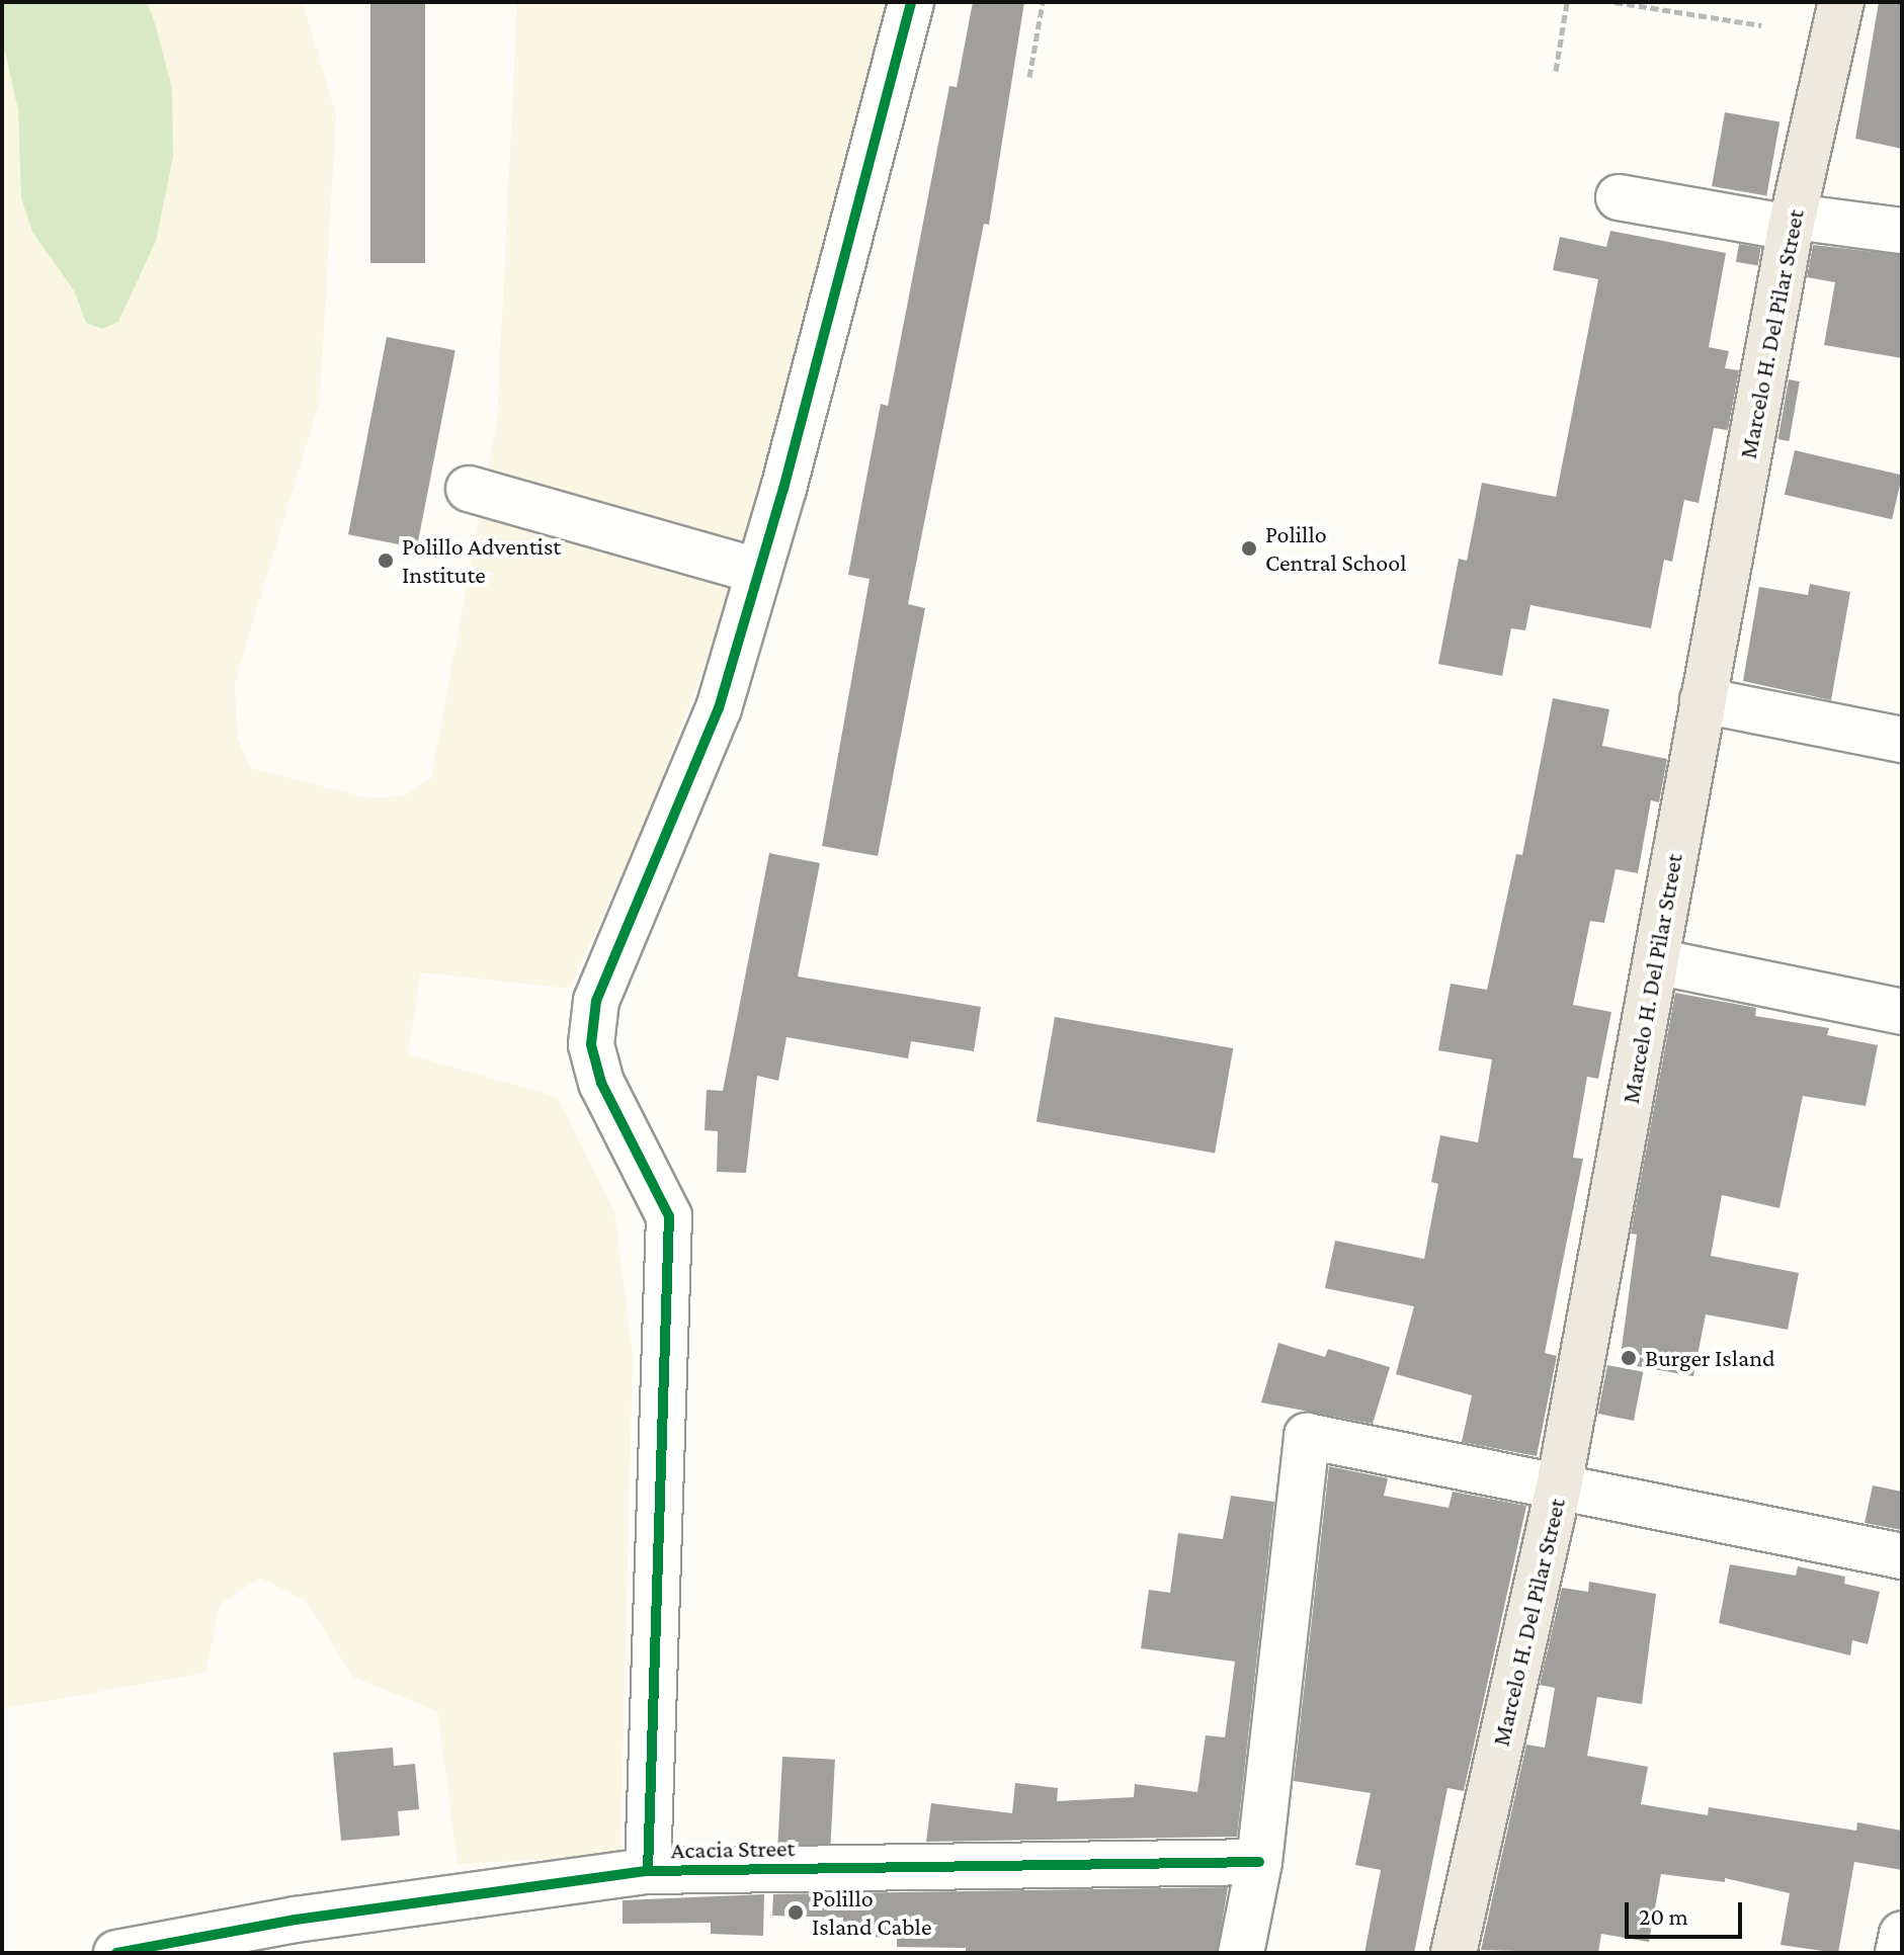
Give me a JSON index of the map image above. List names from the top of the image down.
{
  "streets": {
    "main road": ["Marcelo H. Del Pilar Street"],
    "street": ["Acacia Street"]
  },
  "places": [
    "Polillo Central School",
    "Polillo Adventist Institute",
    "Burger Island",
    "Polillo Island Cable"
  ],
  "scale_bar": "20 m"
}
